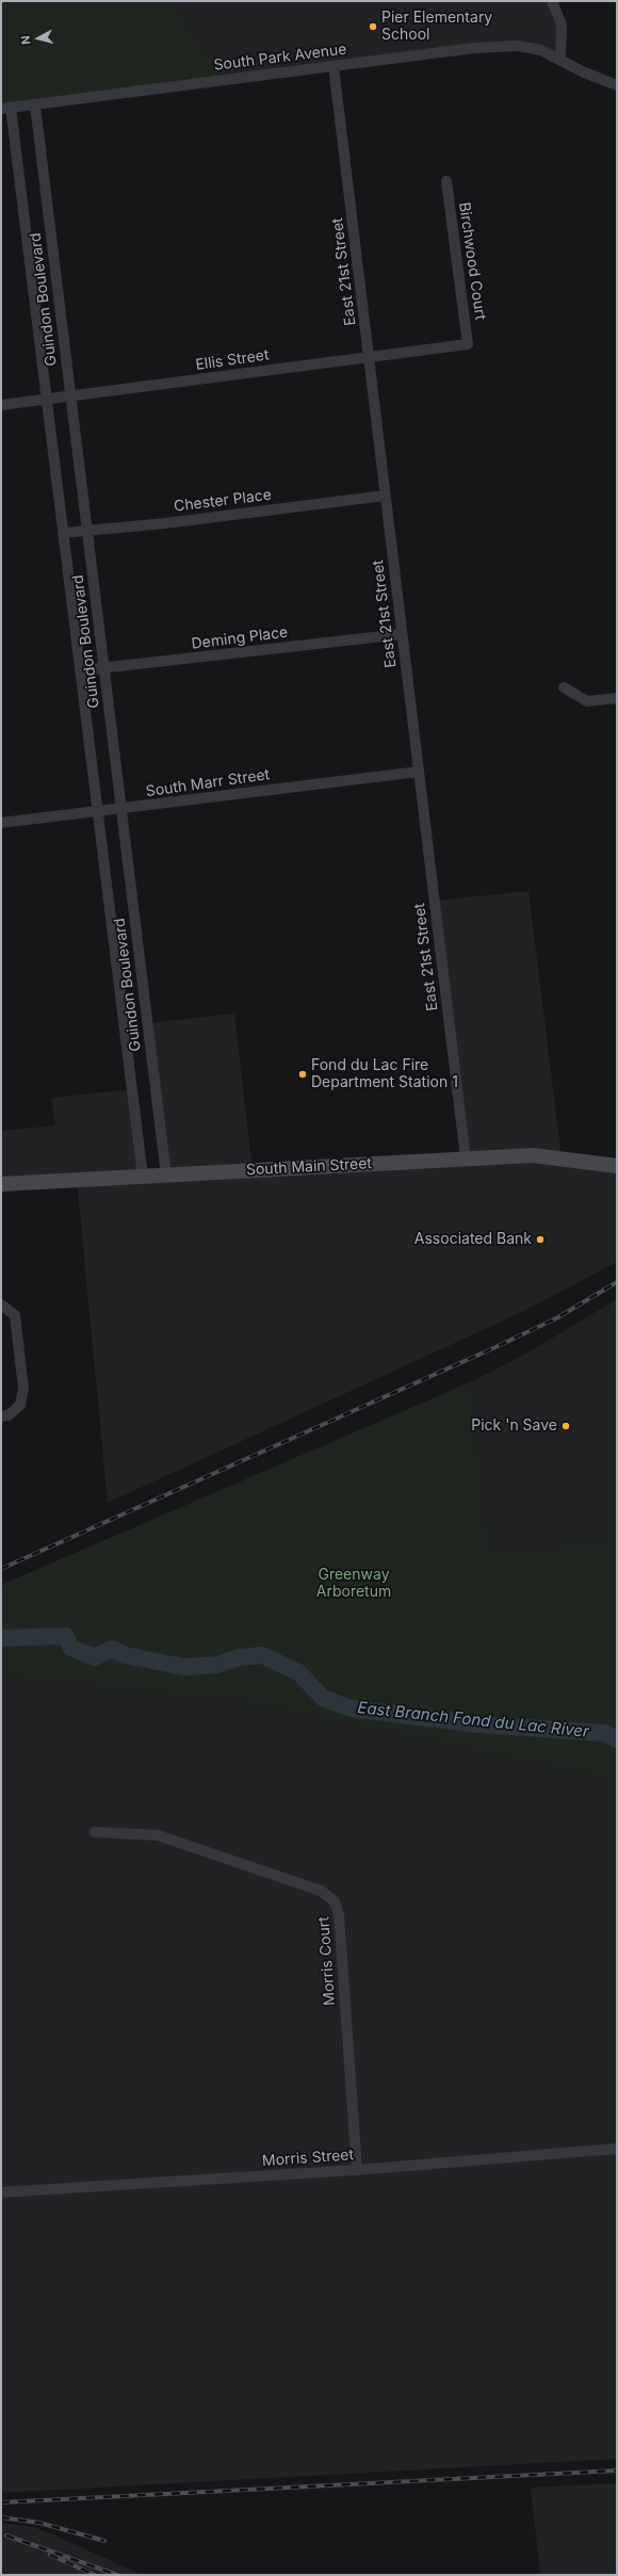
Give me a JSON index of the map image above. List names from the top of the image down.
{
  "streets": {
    "main road": ["South Main Street"],
    "street": [
      "South Park Avenue",
      "Birchwood Court",
      "East 21st Street",
      "Guindon Boulevard",
      "Ellis Street",
      "Chester Place",
      "Deming Place",
      "South Marr Street",
      "Morris Court",
      "Morris Street"
    ]
  },
  "crossings": [
    ["South Park Avenue", "East 21st Street"],
    ["South Park Avenue", "Guindon Boulevard"],
    ["Birchwood Court", "Ellis Street"],
    ["East 21st Street", "Ellis Street"],
    ["East 21st Street", "Chester Place"],
    ["East 21st Street", "Deming Place"],
    ["East 21st Street", "South Marr Street"],
    ["East 21st Street", "South Main Street"],
    ["Guindon Boulevard", "Ellis Street"],
    ["Guindon Boulevard", "Chester Place"],
    ["Guindon Boulevard", "Deming Place"],
    ["Guindon Boulevard", "South Marr Street"],
    ["Guindon Boulevard", "South Main Street"],
    ["Morris Court", "Morris Street"]
  ],
  "water": ["East Branch Fond du Lac River"],
  "parks": ["Greenway Arboretum"],
  "places": [
    "Pier Elementary School",
    "Fond du Lac Fire Department Station 1",
    "Associated Bank",
    "Pick 'n Save"
  ],
  "north": "left"
}
